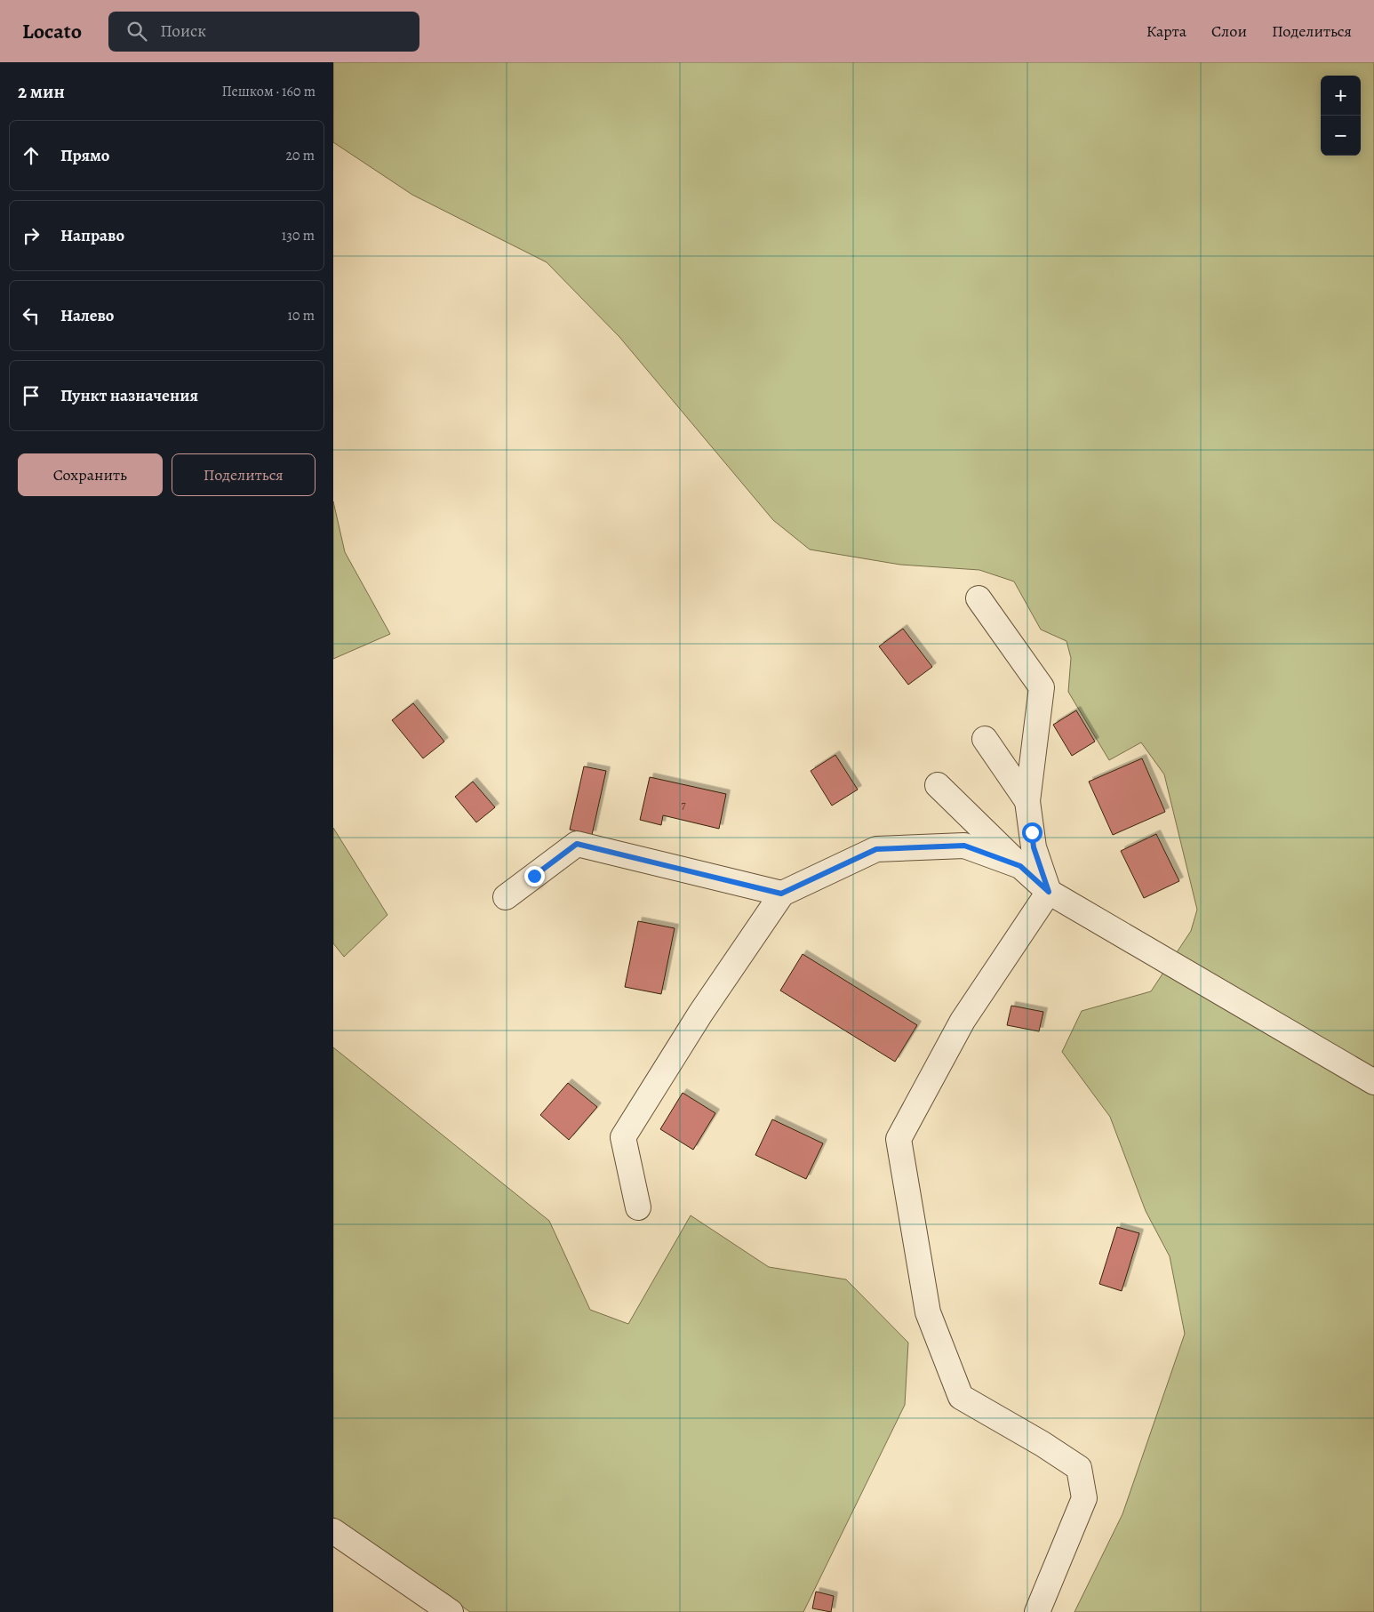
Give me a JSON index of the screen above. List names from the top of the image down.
{
  "house_numbers": ["7"],
  "page": {
    "header": "Locato",
    "search": "Поиск",
    "nav": ["Карта", "Слои", "Поделиться"],
    "heading": ["2 мин", "Пешком · 160 m"],
    "map_buttons": ["+", "−"],
    "list": [
      ["Прямо", "20 m"],
      ["Направо", "130 m"],
      ["Налево", "10 m"],
      "Пункт назначения"
    ],
    "buttons": ["Сохранить", "Поделиться"]
  }
}
